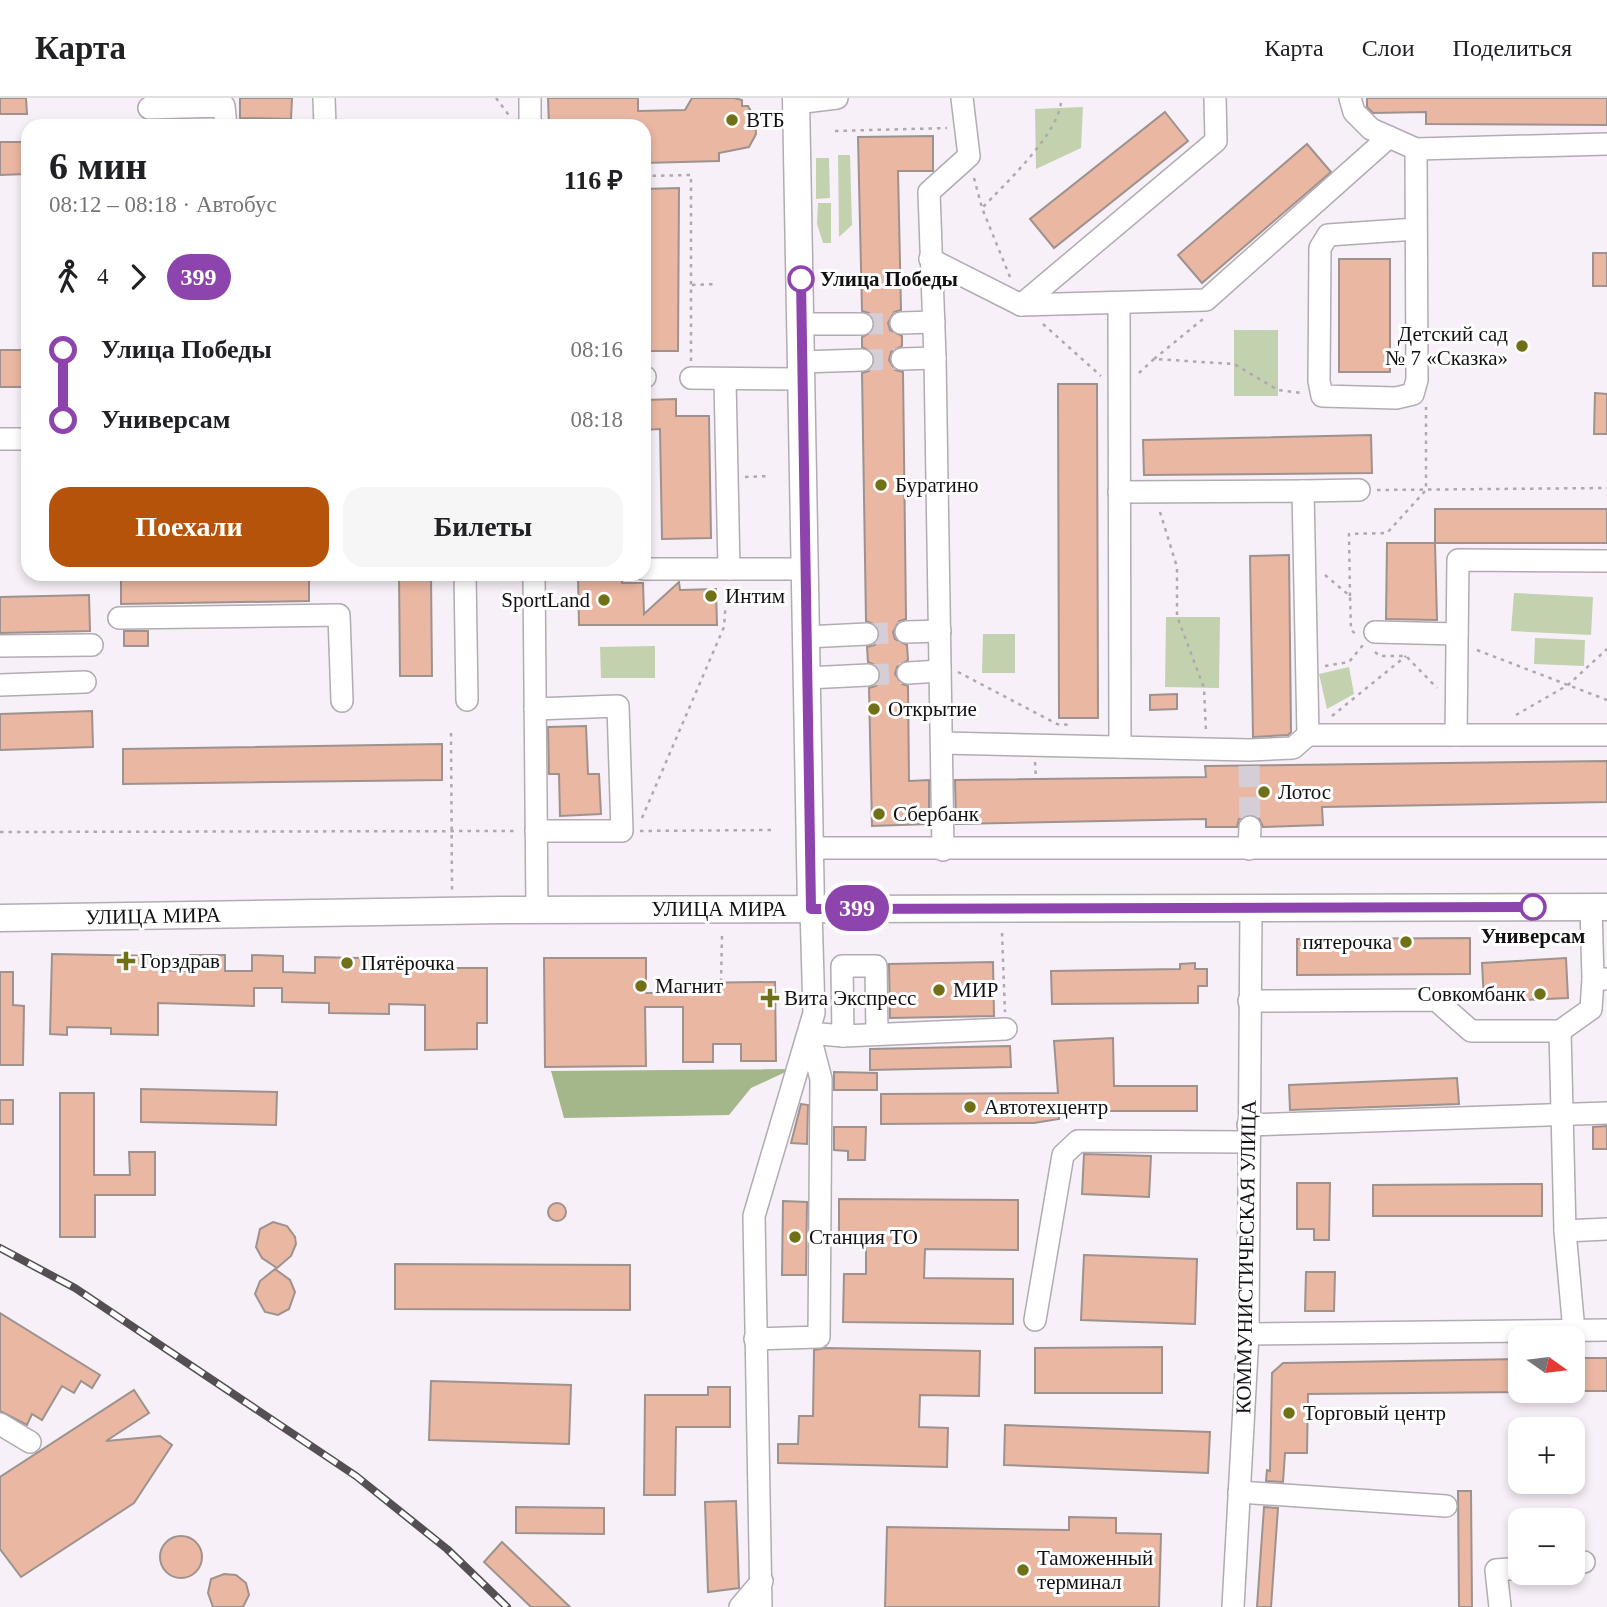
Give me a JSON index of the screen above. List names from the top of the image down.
{
  "streets": {
    "main road": ["УЛИЦА МИРА"],
    "street": ["КОММУНИСТИЧЕСКАЯ УЛИЦА"]
  },
  "crossings": [
    ["УЛИЦА МИРА", "КОММУНИСТИЧЕСКАЯ УЛИЦА"]
  ],
  "places": {
    "other": [
      "ВТБ",
      "Улица Победы",
      "Детский сад № 7 «Сказка»",
      "Буратино",
      "Интим",
      "SportLand",
      "Открытие",
      "Лотос",
      "Сбербанк",
      "Универсам",
      "пятерочка",
      "Пятёрочка",
      "Магнит",
      "МИР",
      "Совкомбанк",
      "Автотехцентр",
      "Станция ТО",
      "Торговый центр",
      "Таможенный терминал"
    ],
    "health": ["Горздрав", "Вита Экспресс"]
  },
  "lines": ["bus line 399"],
  "north": "right",
  "page": {
    "header": "Карта",
    "nav": ["Карта", "Слои", "Поделиться"],
    "on_map": "399",
    "heading": ["6 мин", "08:12 – 08:18 · Автобус", "116 ₽"],
    "legs": ["4", "399"],
    "list": [
      {
        "name": "Улица Победы",
        "value": "08:16"
      },
      {
        "name": "Универсам",
        "value": "08:18"
      }
    ],
    "buttons": ["Поехали", "Билеты"],
    "map_buttons": ["+", "−"]
  }
}
